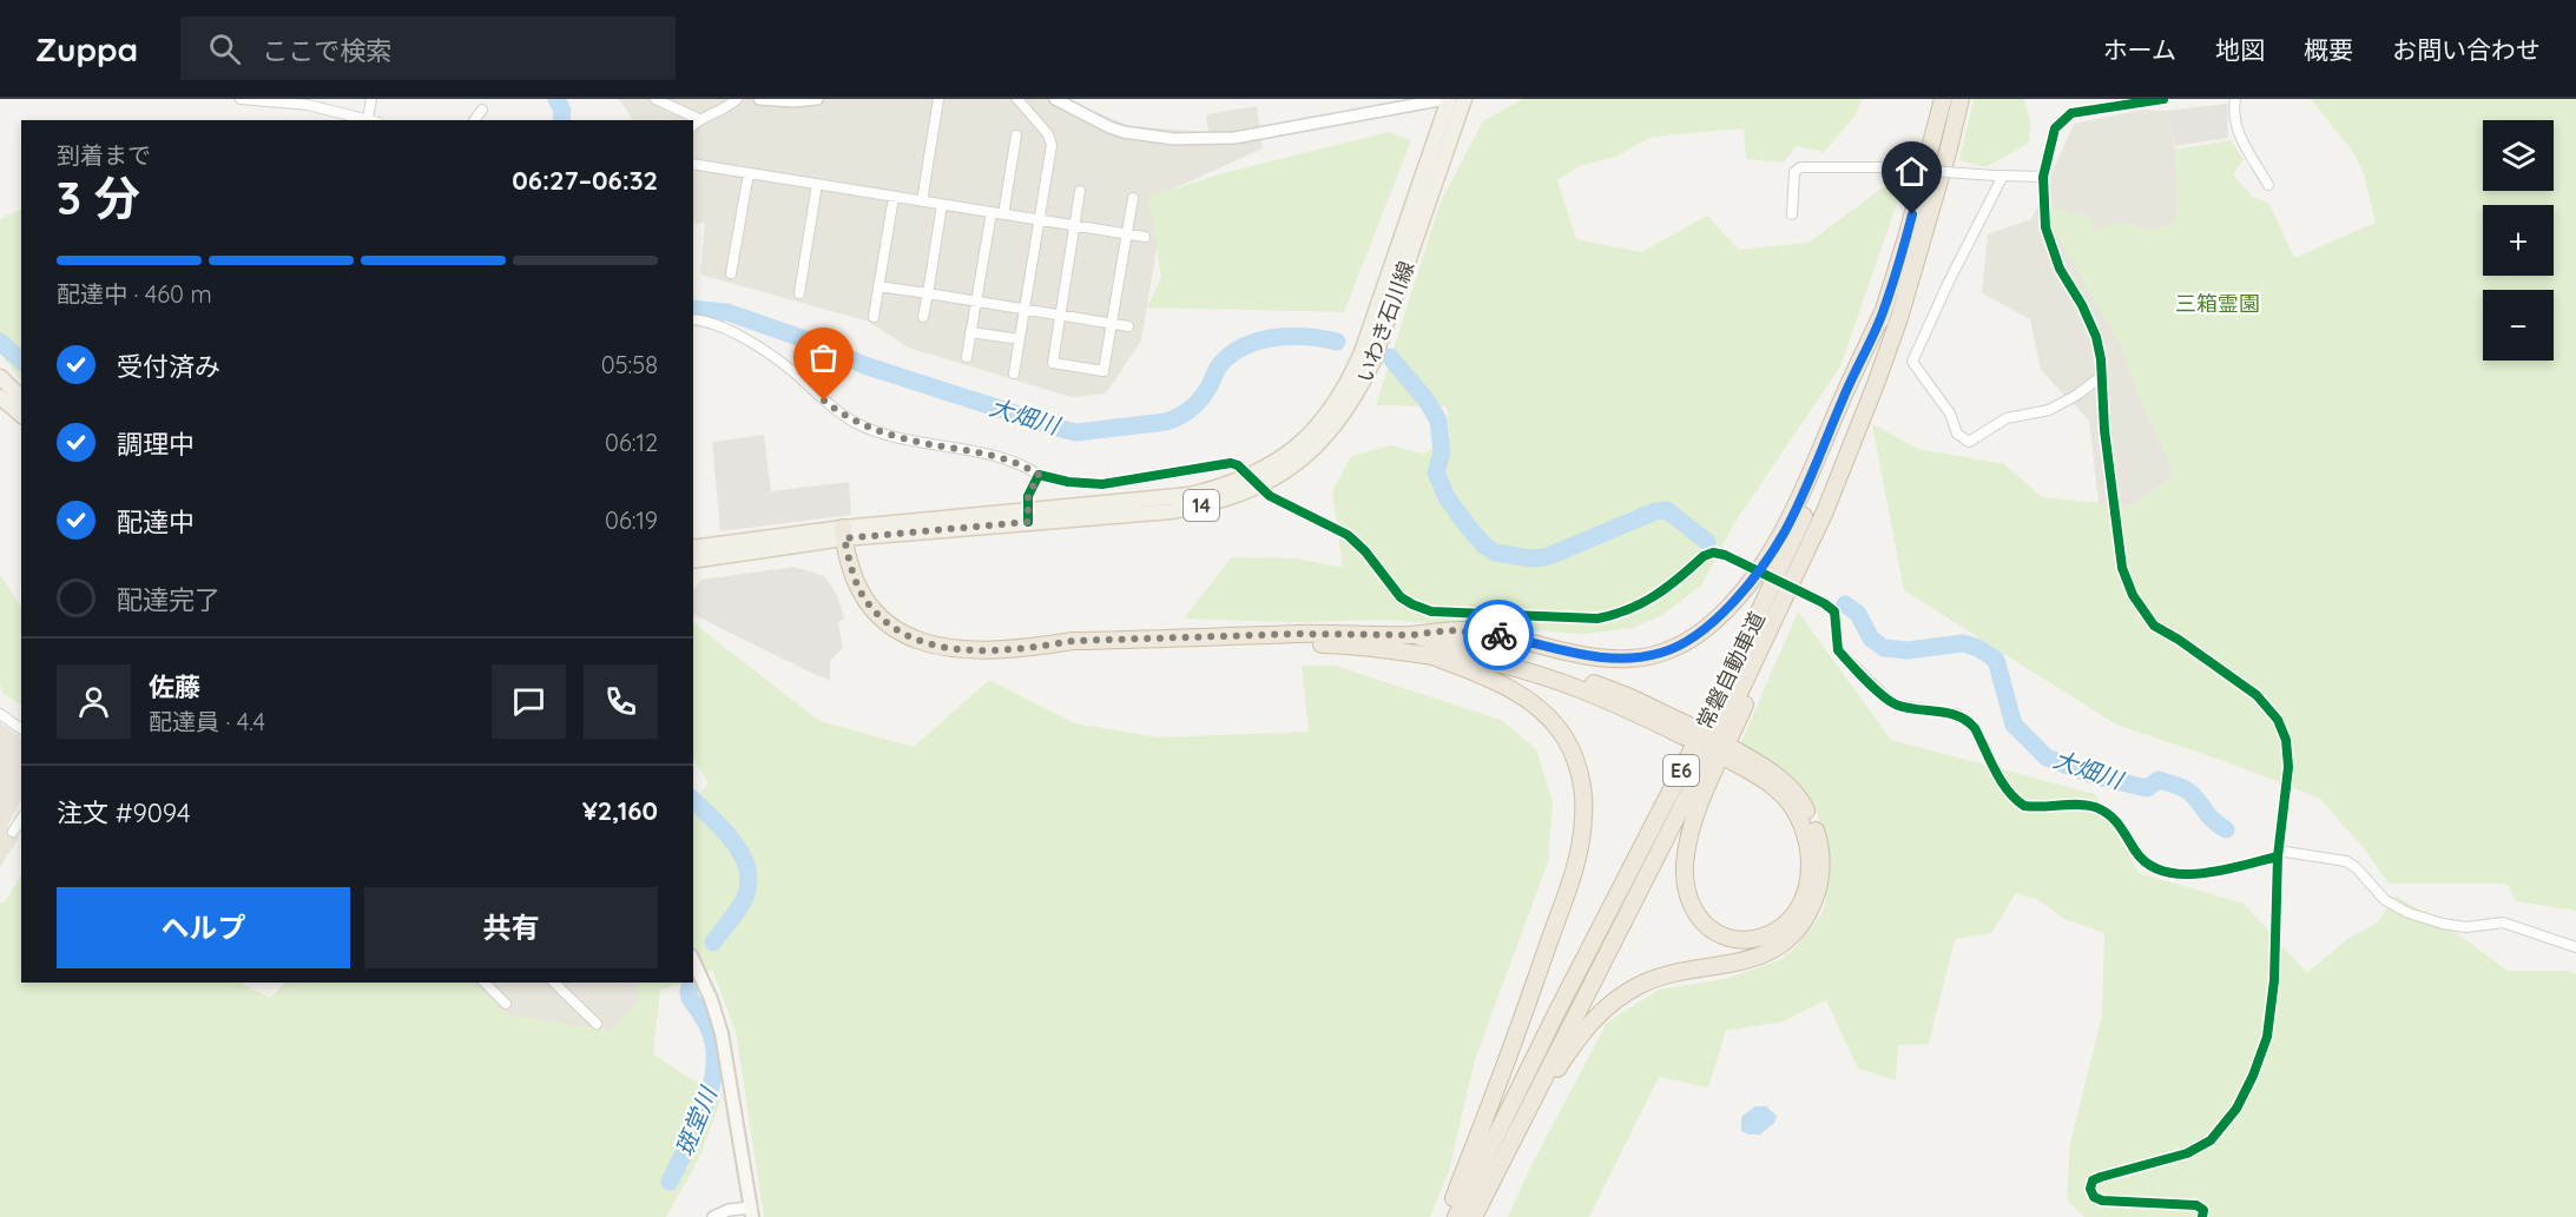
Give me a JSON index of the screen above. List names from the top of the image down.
{
  "streets": {
    "highway": ["常磐自動車道", "E6"],
    "main road": ["いわき石川線", "14"]
  },
  "water": ["大畑川", "斑堂川"],
  "parks": ["三箱霊園"],
  "page": {
    "header": "Zuppa",
    "search": "ここで検索",
    "nav": [
      "ホーム",
      "地図",
      "概要",
      "お問い合わせ"
    ],
    "map_buttons": ["+", "−"],
    "heading": ["3 分", "到着まで", "06:27–06:32"],
    "panel": [
      "佐藤",
      "配達員 · 4.4",
      "注文 #9094",
      "¥2,160"
    ],
    "bar": "配達中 · 460 m",
    "list": [
      ["受付済み", "05:58"],
      ["調理中", "06:12"],
      ["配達中", "06:19"],
      "配達完了"
    ],
    "buttons": ["ヘルプ", "共有"]
  }
}
